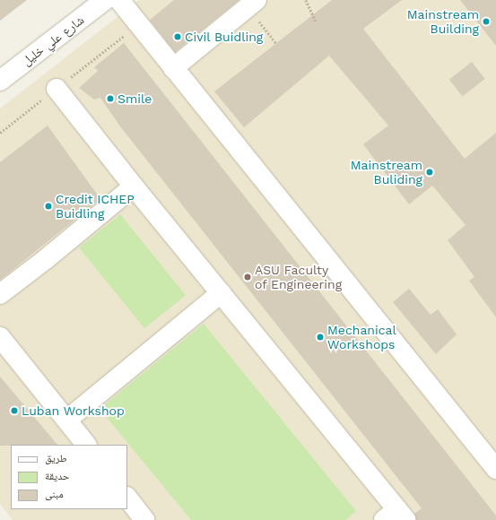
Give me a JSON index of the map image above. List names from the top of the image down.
{
  "streets": {
    "street": ["شارع علي خليل"]
  },
  "places": [
    "Mainstream Building",
    "Civil Buidling",
    "Smile",
    "Mainstream Buliding",
    "Credit ICHEP Buidling",
    "ASU Faculty of Engineering",
    "Mechanical Workshops",
    "Luban Workshop"
  ],
  "legend": ["طريق", "حديقة", "مبنى"]
}
